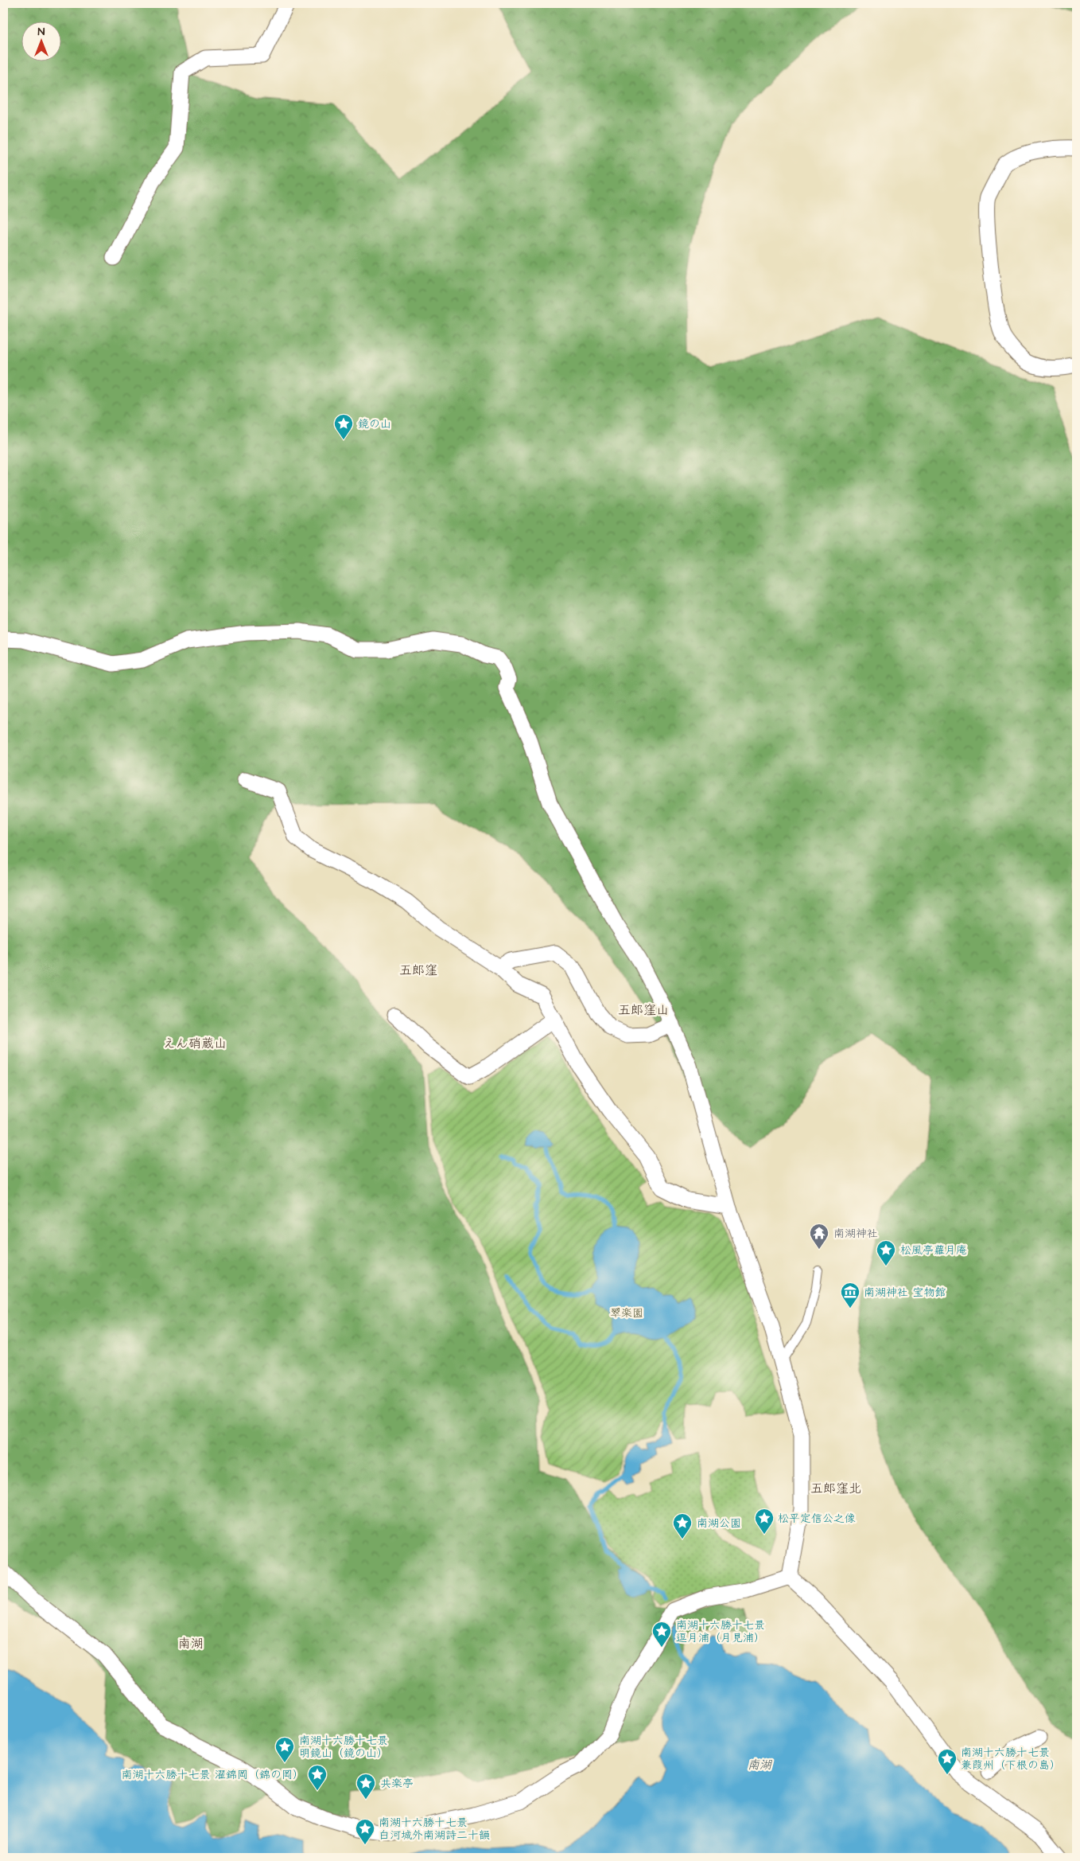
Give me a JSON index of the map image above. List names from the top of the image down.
{
  "districts": [
    "五郎窪",
    "五郎窪山",
    "えん硝蔵山",
    "五郎窪北",
    "南湖"
  ],
  "water": ["南湖"],
  "parks": ["翠楽園"],
  "places": {
    "place": [
      "鏡の山",
      "松風亭蘿月庵",
      "松平定信公之像",
      "南湖公園",
      "南湖十六勝十七景 逗月浦（月見浦）",
      "南湖十六勝十七景 明鏡山（鏡の山）",
      "南湖十六勝十七景 兼葭州（下根の島）",
      "南湖十六勝十七景 濯錦岡（錦の岡）",
      "共楽亭",
      "南湖十六勝十七景 白河城外南湖詩二十韻"
    ],
    "temple": ["南湖神社"],
    "museum": ["南湖神社 宝物館"]
  },
  "north": "top"
}
